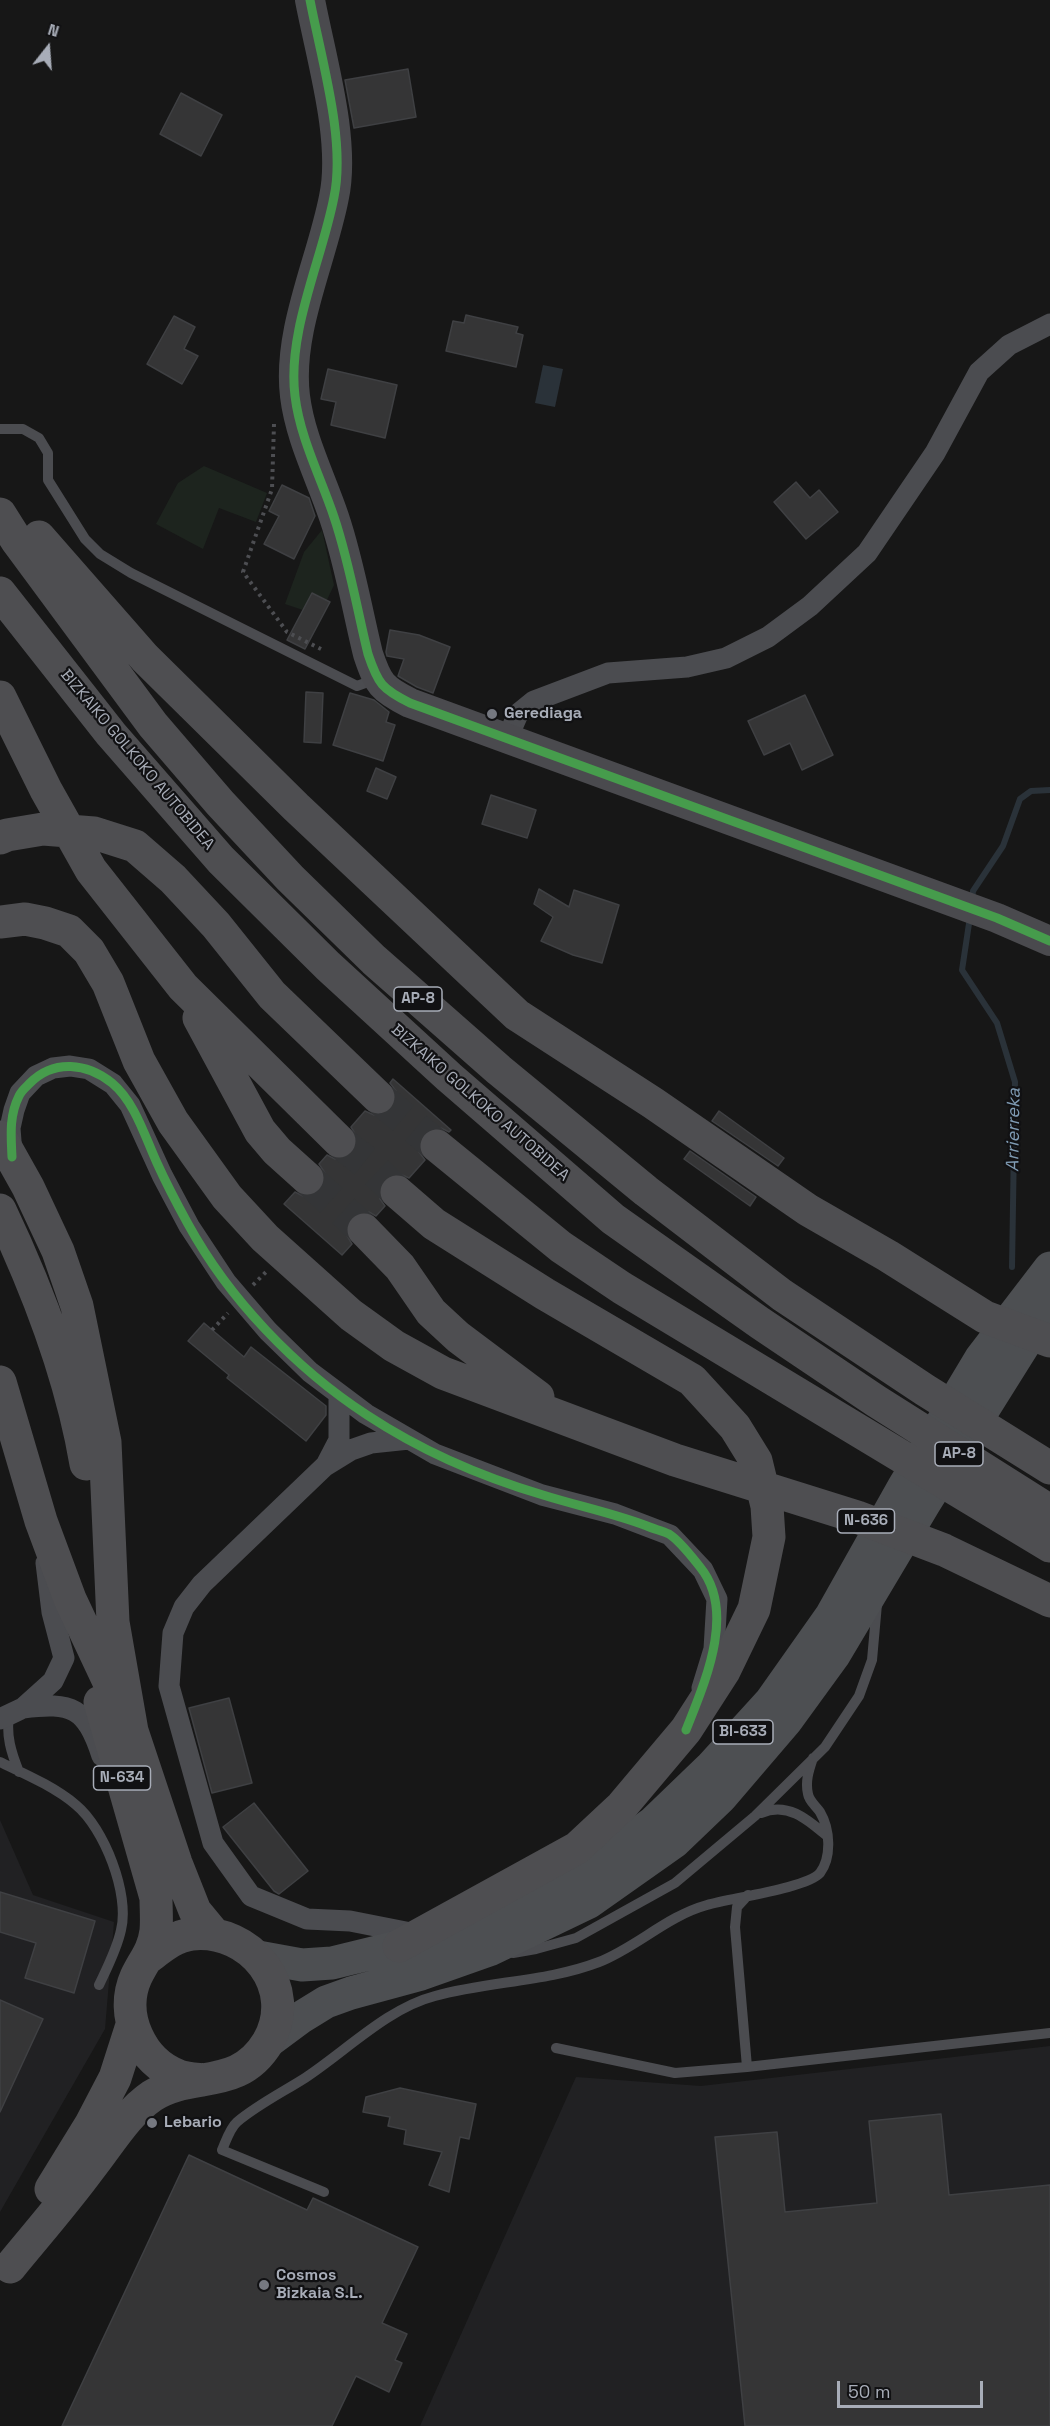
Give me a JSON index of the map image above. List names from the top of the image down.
{
  "streets": {
    "highway": [
      "BIZKAIKO GOLKOKO AUTOBIDEA",
      "AP-8",
      "N-636",
      "N-634"
    ],
    "main road": ["BI-633"]
  },
  "crossings": [
    ["BI-633", "N-634"]
  ],
  "water": ["Arrierreka"],
  "places": ["Gerediaga", "Lebario", "Cosmos Bizkaia S.L."],
  "scale_bar": "50 m",
  "north": "top"
}
